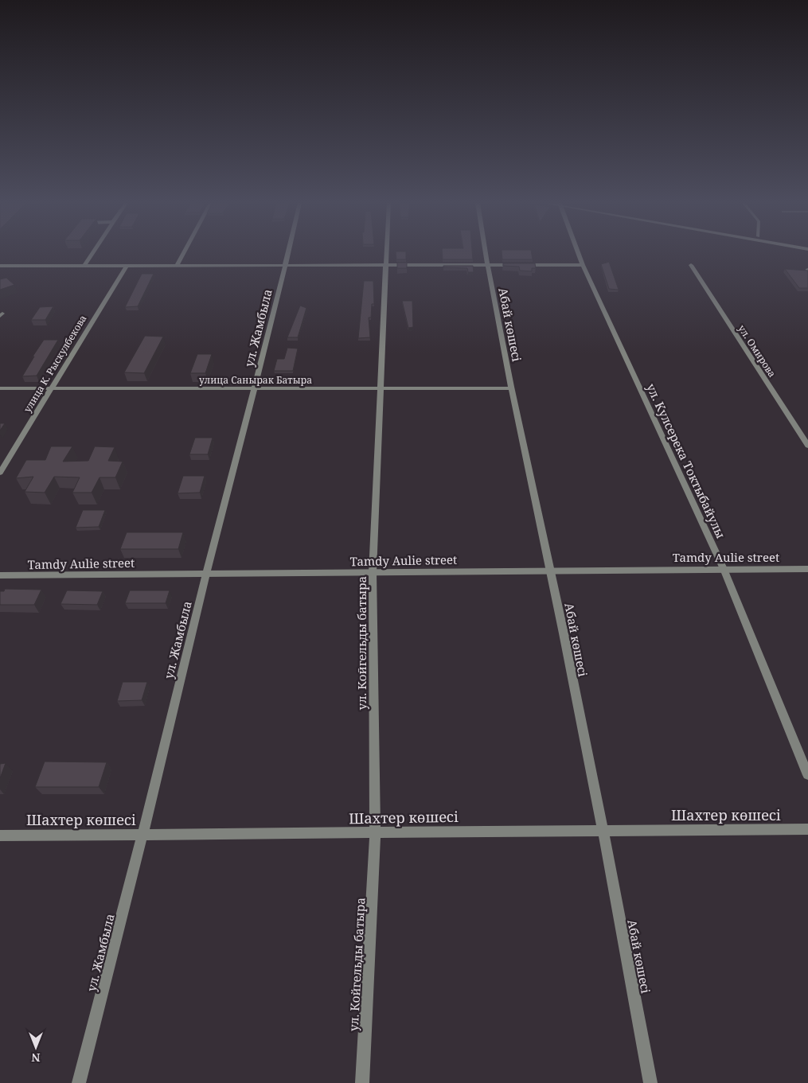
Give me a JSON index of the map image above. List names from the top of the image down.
{
  "streets": {
    "street": [
      "Абай көшесі",
      "ул. Жамбыла",
      "ул. Омирова",
      "улица К. Рыскулбекова",
      "улица Санырак Батыра",
      "ул. Кулсерека Токтыбайулы",
      "Tamdy Aulie street",
      "ул. Койгельды батыра",
      "Шахтер көшесі"
    ]
  },
  "crossings": [
    ["Абай көшесі", "улица Санырак Батыра"],
    ["Абай көшесі", "Tamdy Aulie street"],
    ["Абай көшесі", "Шахтер көшесі"],
    ["ул. Жамбыла", "улица Санырак Батыра"],
    ["ул. Жамбыла", "Tamdy Aulie street"],
    ["ул. Жамбыла", "Шахтер көшесі"],
    ["улица К. Рыскулбекова", "улица Санырак Батыра"],
    ["улица Санырак Батыра", "ул. Койгельды батыра"],
    ["ул. Кулсерека Токтыбайулы", "Tamdy Aulie street"],
    ["Tamdy Aulie street", "ул. Койгельды батыра"],
    ["ул. Койгельды батыра", "Шахтер көшесі"]
  ],
  "north": "bottom"
}
